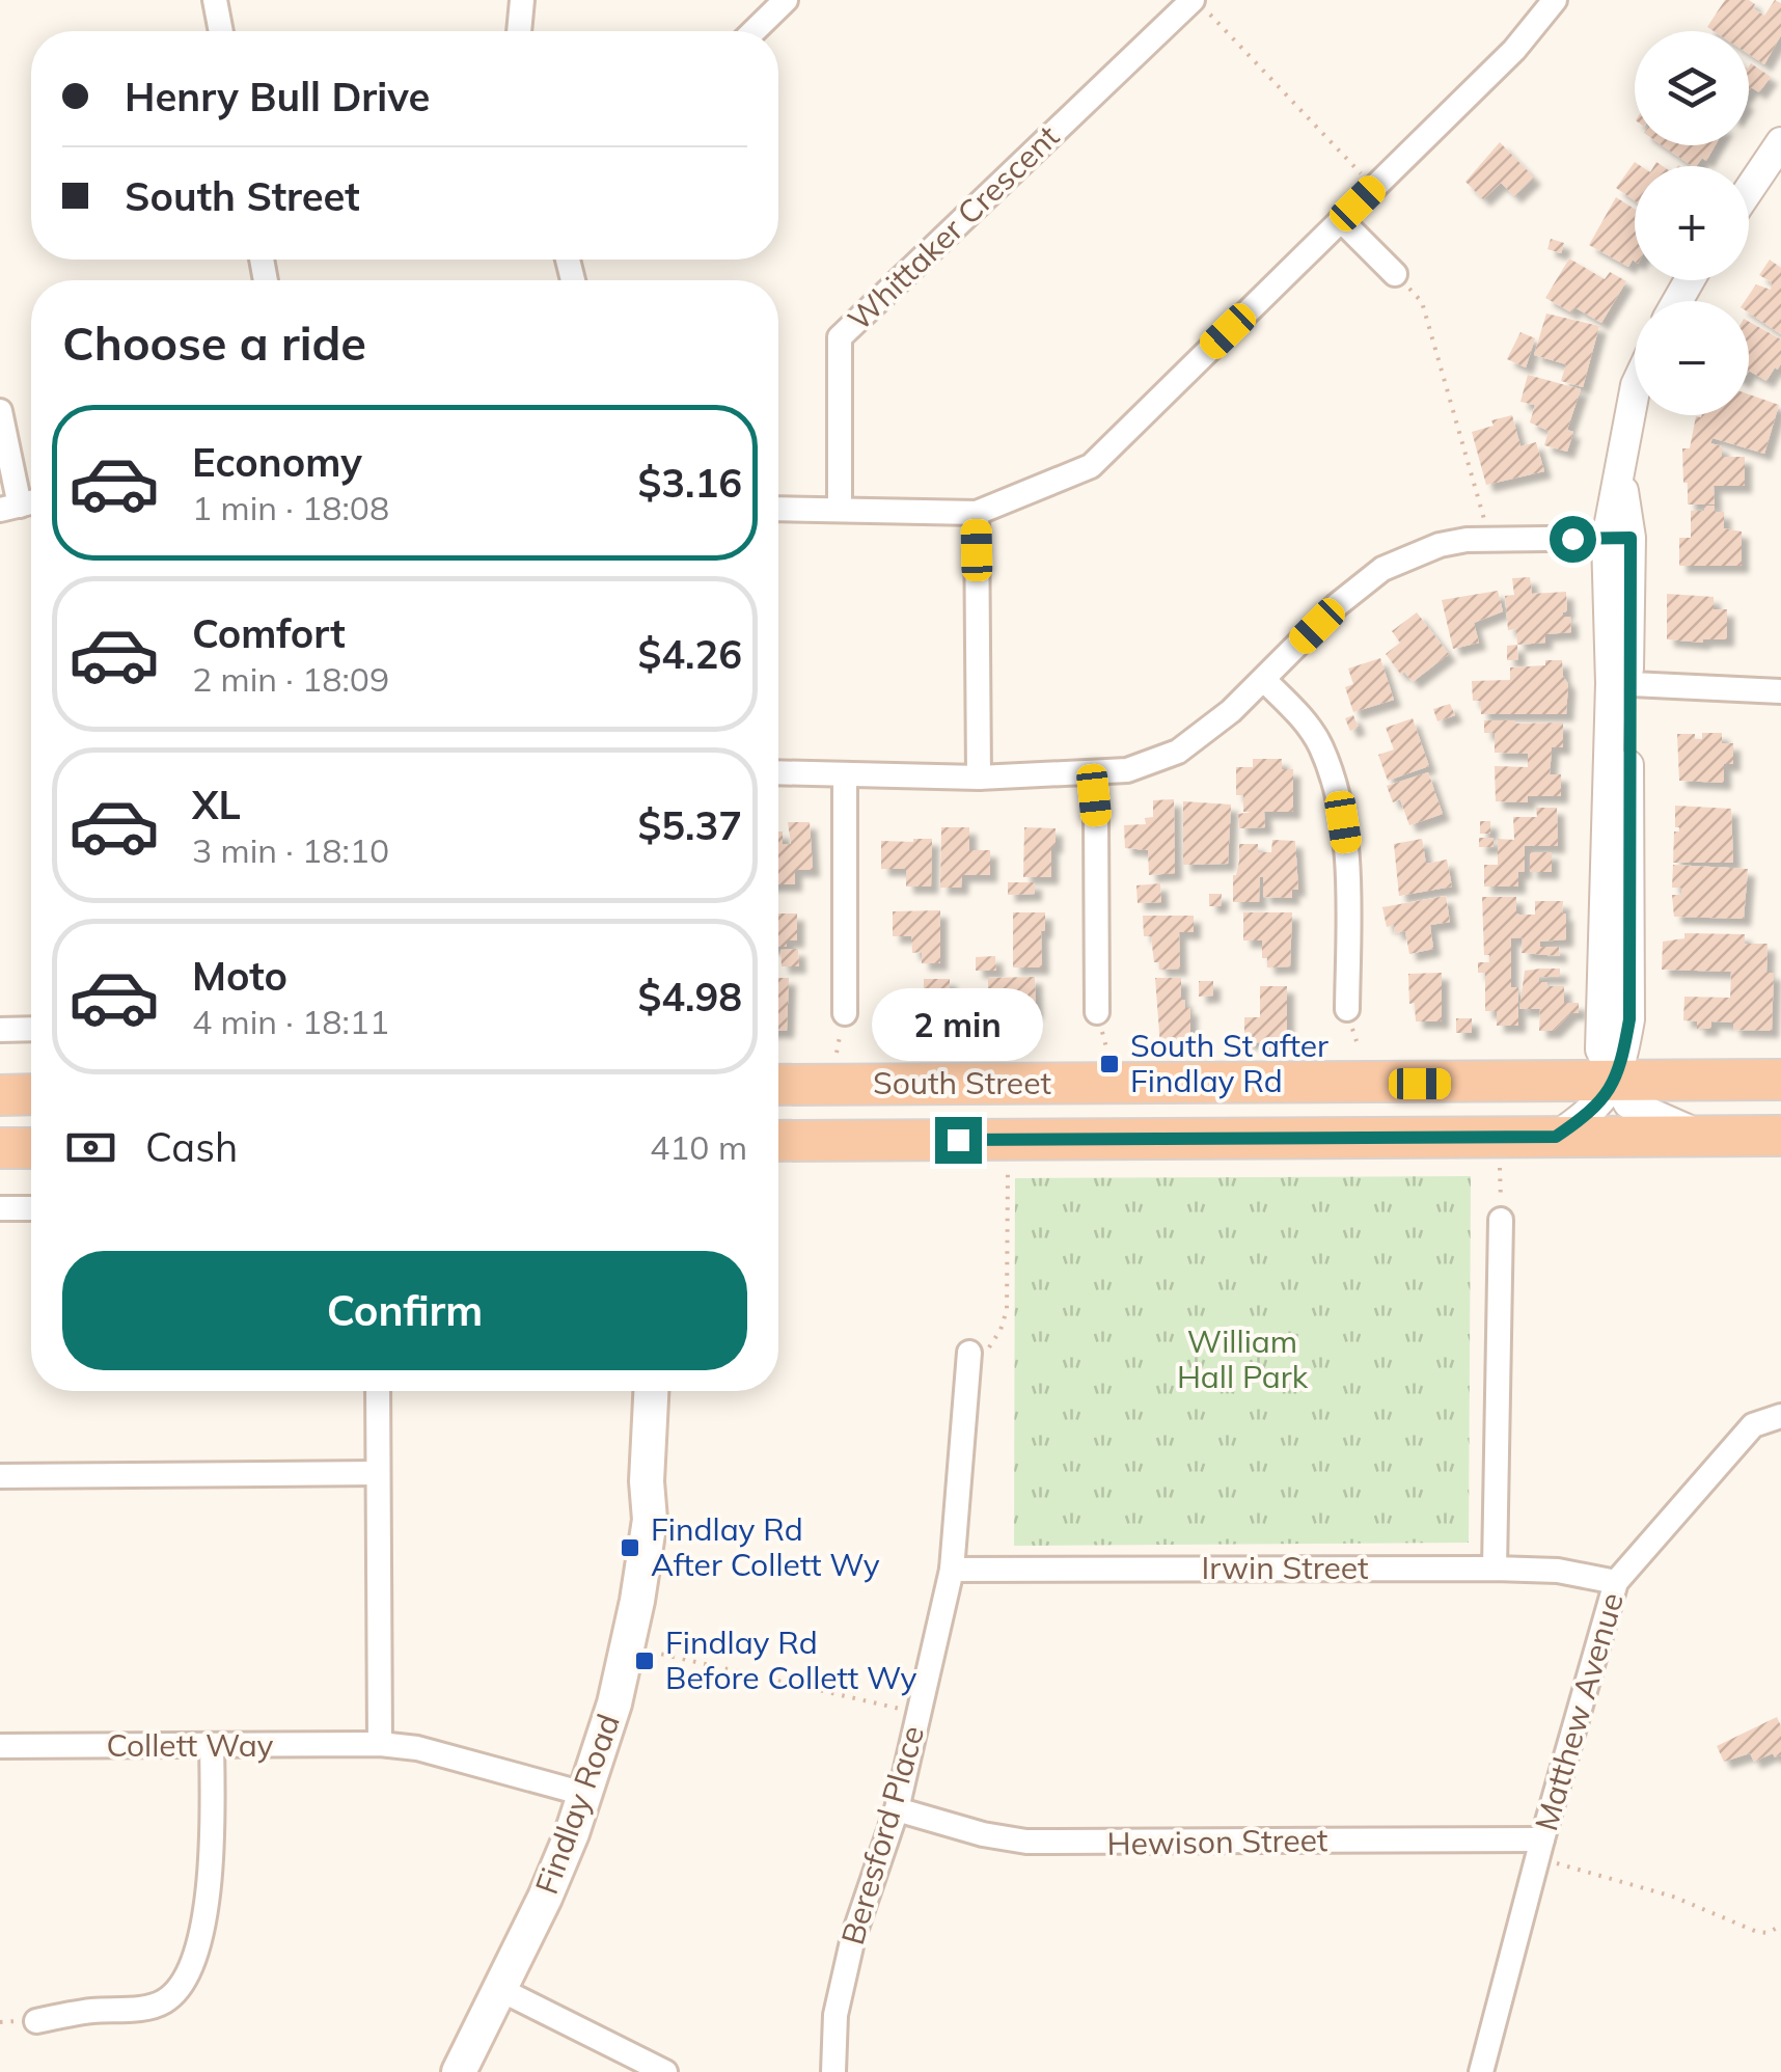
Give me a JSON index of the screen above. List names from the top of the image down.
{
  "streets": {
    "highway": ["South Street"],
    "main road": ["Findlay Road"],
    "street": [
      "Whittaker Crescent",
      "Irwin Street",
      "Matthew Avenue",
      "Collett Way",
      "Beresford Place",
      "Hewison Street"
    ]
  },
  "crossings": [
    ["Irwin Street", "Matthew Avenue"],
    ["Irwin Street", "Beresford Place"],
    ["Matthew Avenue", "Hewison Street"],
    ["Collett Way", "Findlay Road"],
    ["Beresford Place", "Hewison Street"]
  ],
  "parks": ["William Hall Park"],
  "places": {
    "transit": ["South St after Findlay Rd", "Findlay Rd After Collett Wy", "Findlay Rd Before Collett Wy"]
  },
  "page": {
    "map_buttons": ["+", "−"],
    "banner": ["Henry Bull Drive", "South Street"],
    "heading": "Choose a ride",
    "list": [
      {
        "name": "Economy",
        "note": "1 min · 18:08",
        "value": "$3.16"
      },
      {
        "name": "Comfort",
        "note": "2 min · 18:09",
        "value": "$4.26"
      },
      {
        "name": "XL",
        "note": "3 min · 18:10",
        "value": "$5.37"
      },
      {
        "name": "Moto",
        "note": "4 min · 18:11",
        "value": "$4.98"
      }
    ],
    "bubble": "2 min",
    "pay": ["Cash", "410 m"],
    "buttons": "Confirm"
  }
}
